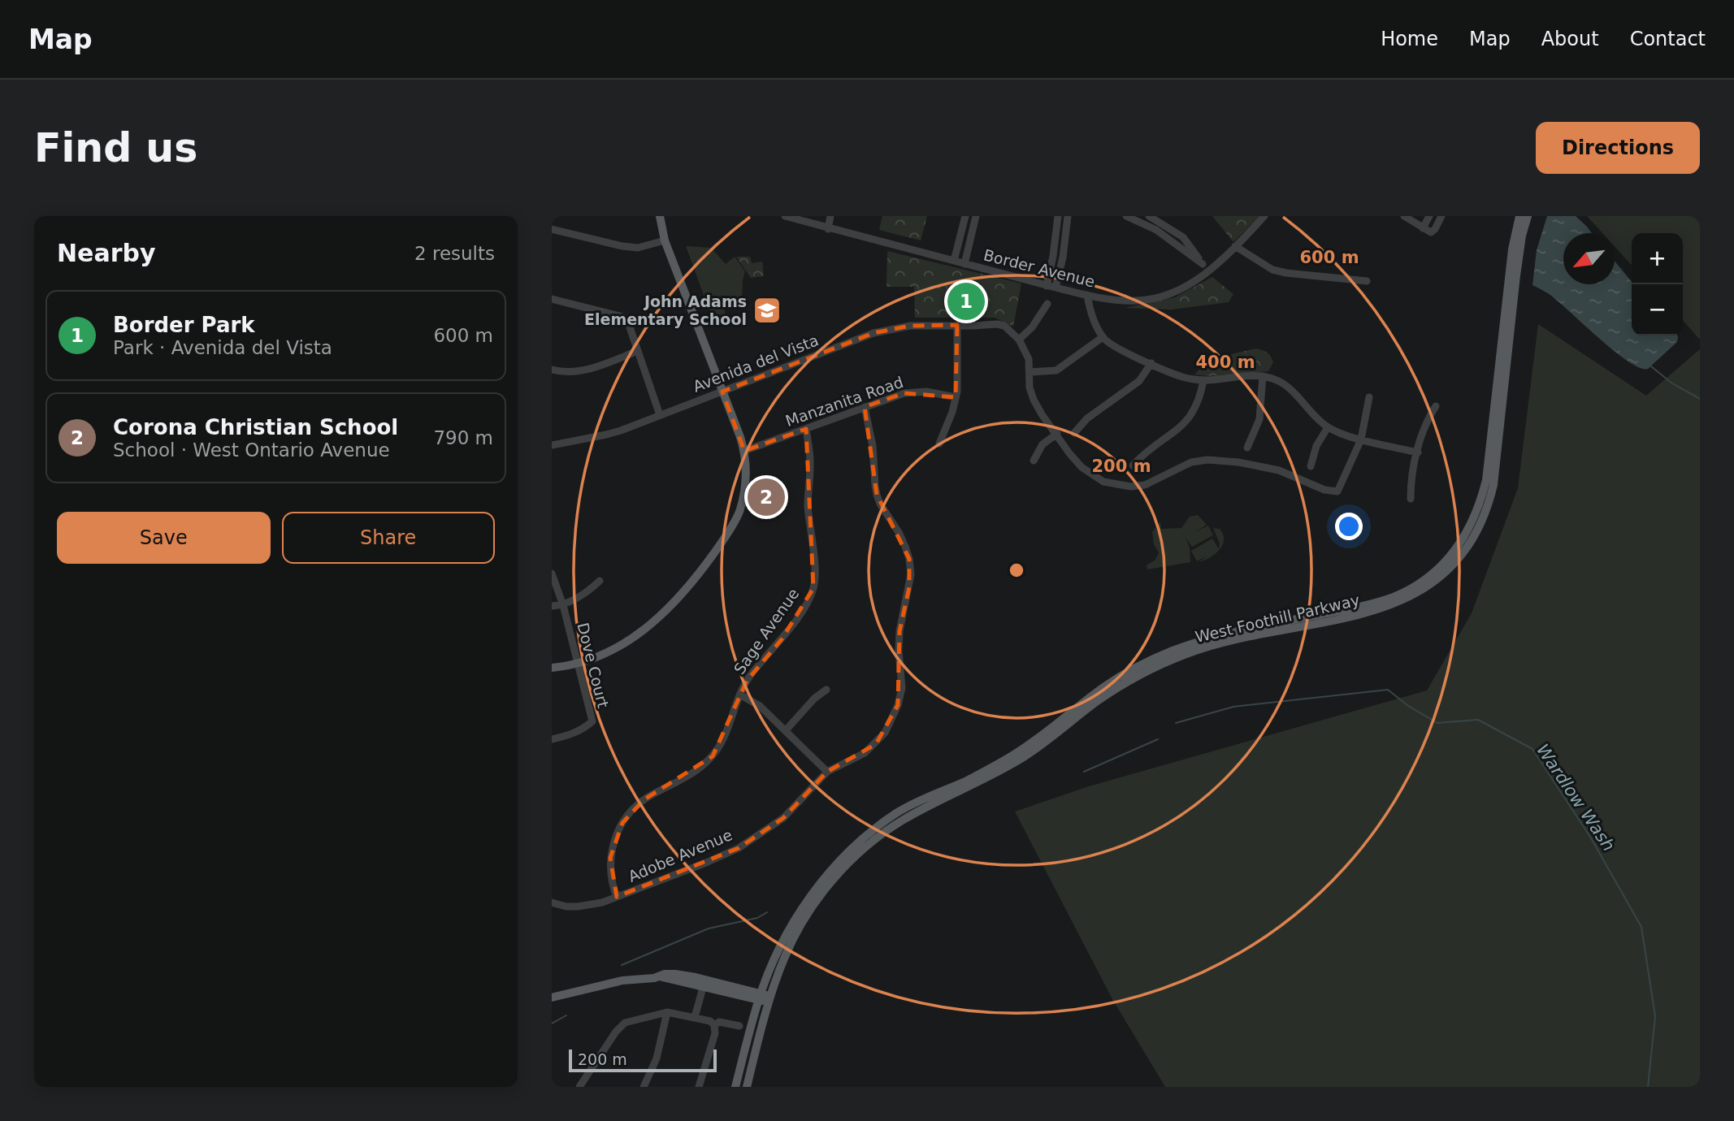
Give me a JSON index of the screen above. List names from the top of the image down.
{
  "streets": {
    "main road": ["West Foothill Parkway"],
    "street": [
      "Border Avenue",
      "Avenida del Vista",
      "Manzanita Road",
      "Sage Avenue",
      "Dove Court",
      "Adobe Avenue"
    ]
  },
  "crossings": [
    ["Manzanita Road", "Sage Avenue"],
    ["Manzanita Road", "Adobe Avenue"],
    ["Sage Avenue", "Adobe Avenue"]
  ],
  "water": ["Wardlow Wash"],
  "places": {
    "school or university": ["John Adams Elementary School"]
  },
  "scale_bar": "200 m",
  "north": "bottom left",
  "page": {
    "header": "Map",
    "nav": [
      "Home",
      "Map",
      "About",
      "Contact"
    ],
    "buttons": [
      "Directions",
      ["Save", "Share"]
    ],
    "title": "Find us",
    "heading": ["Nearby", "2 results"],
    "map_buttons": ["+", "−"],
    "pins": ["1", "2"],
    "list": [
      {
        "mark": "1",
        "name": "Border Park",
        "note": "Park · Avenida del Vista",
        "value": "600 m"
      },
      {
        "mark": "2",
        "name": "Corona Christian School",
        "note": "School · West Ontario Avenue",
        "value": "790 m"
      }
    ],
    "scale": "200 m"
  },
  "rings": ["600 m", "400 m", "200 m"]
}
